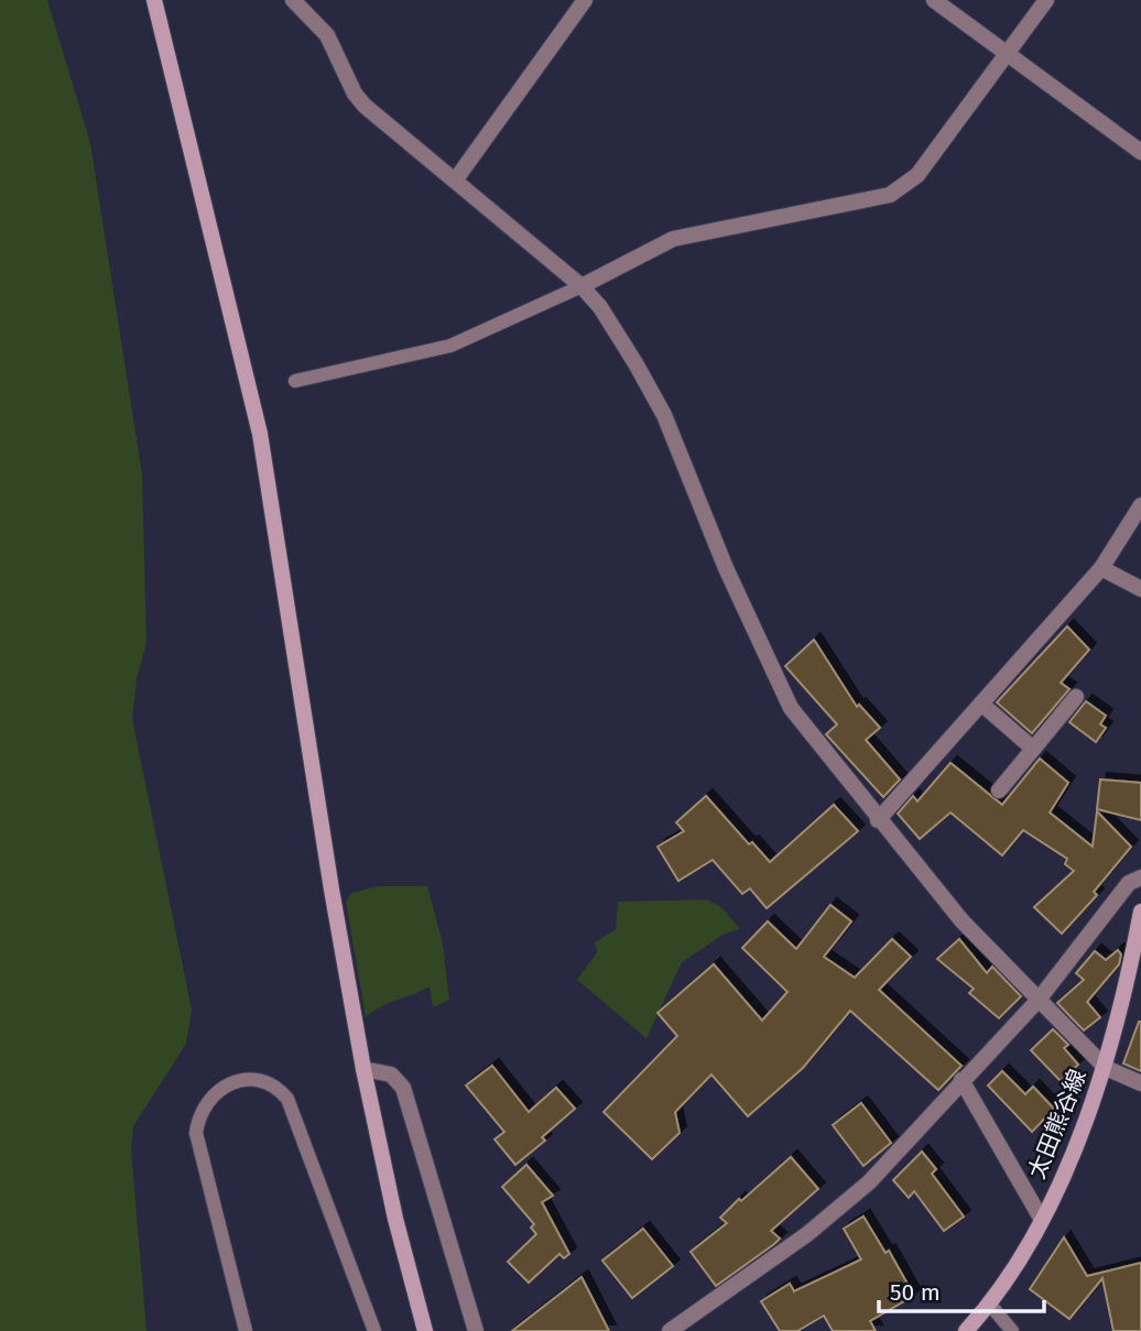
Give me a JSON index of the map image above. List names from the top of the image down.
{
  "streets": {
    "street": ["太田熊谷線"]
  },
  "scale_bar": "50 m"
}
